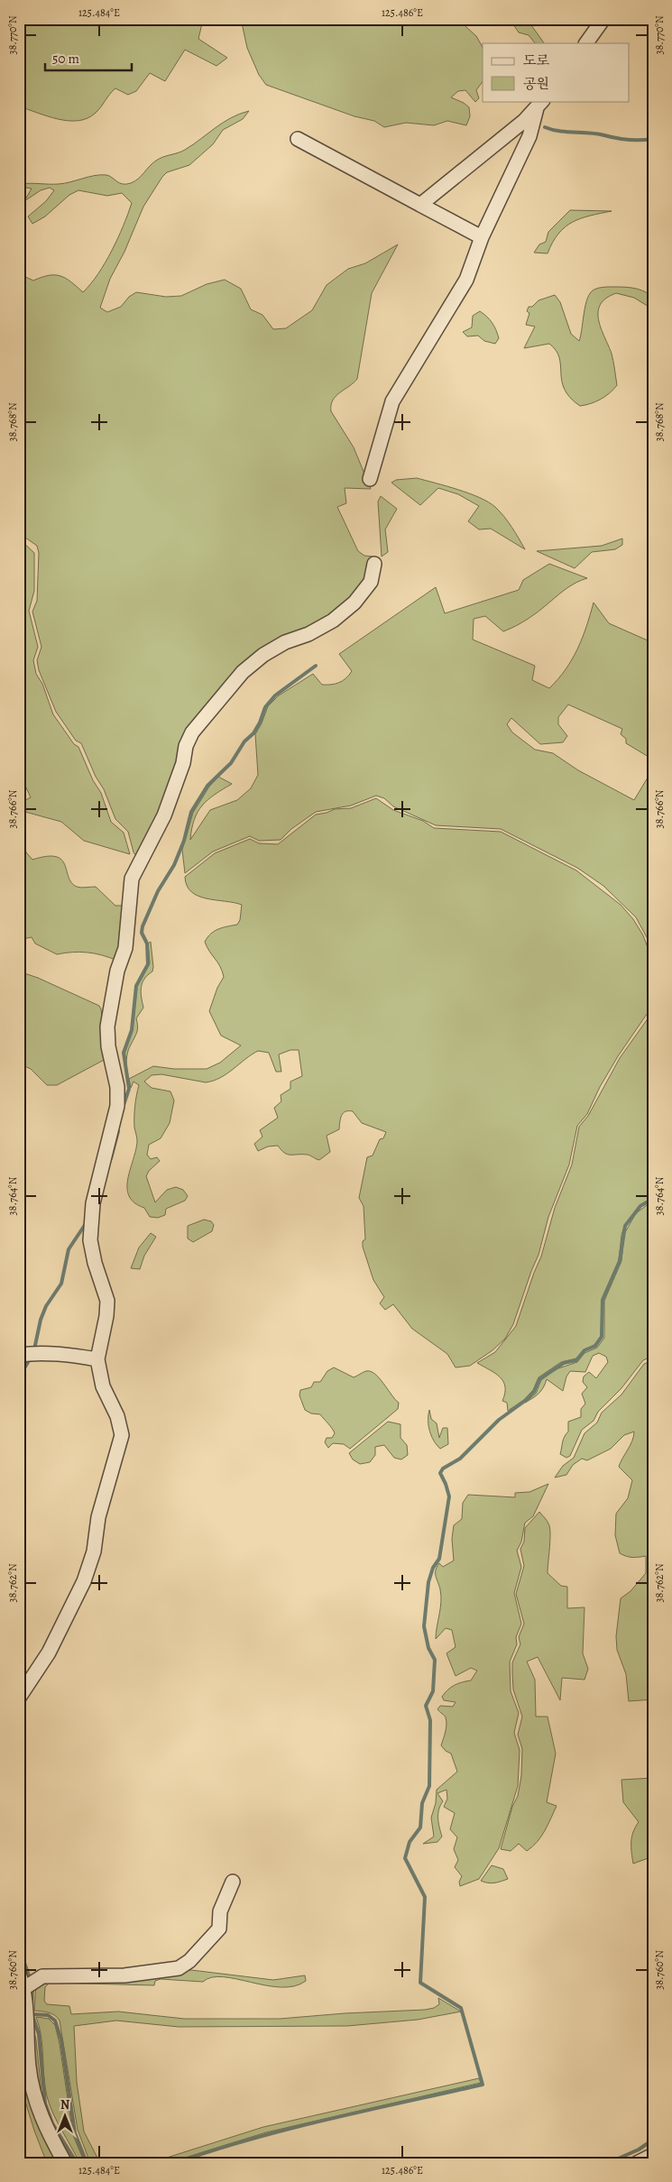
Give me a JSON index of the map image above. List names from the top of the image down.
{
  "legend": ["도로", "공원"],
  "scale_bar": "50 m",
  "north": "top",
  "coordinates": [
    "125.484°E",
    "125.486°E",
    "38.770°N",
    "38.768°N",
    "38.766°N",
    "38.764°N",
    "38.762°N",
    "38.760°N"
  ]
}
